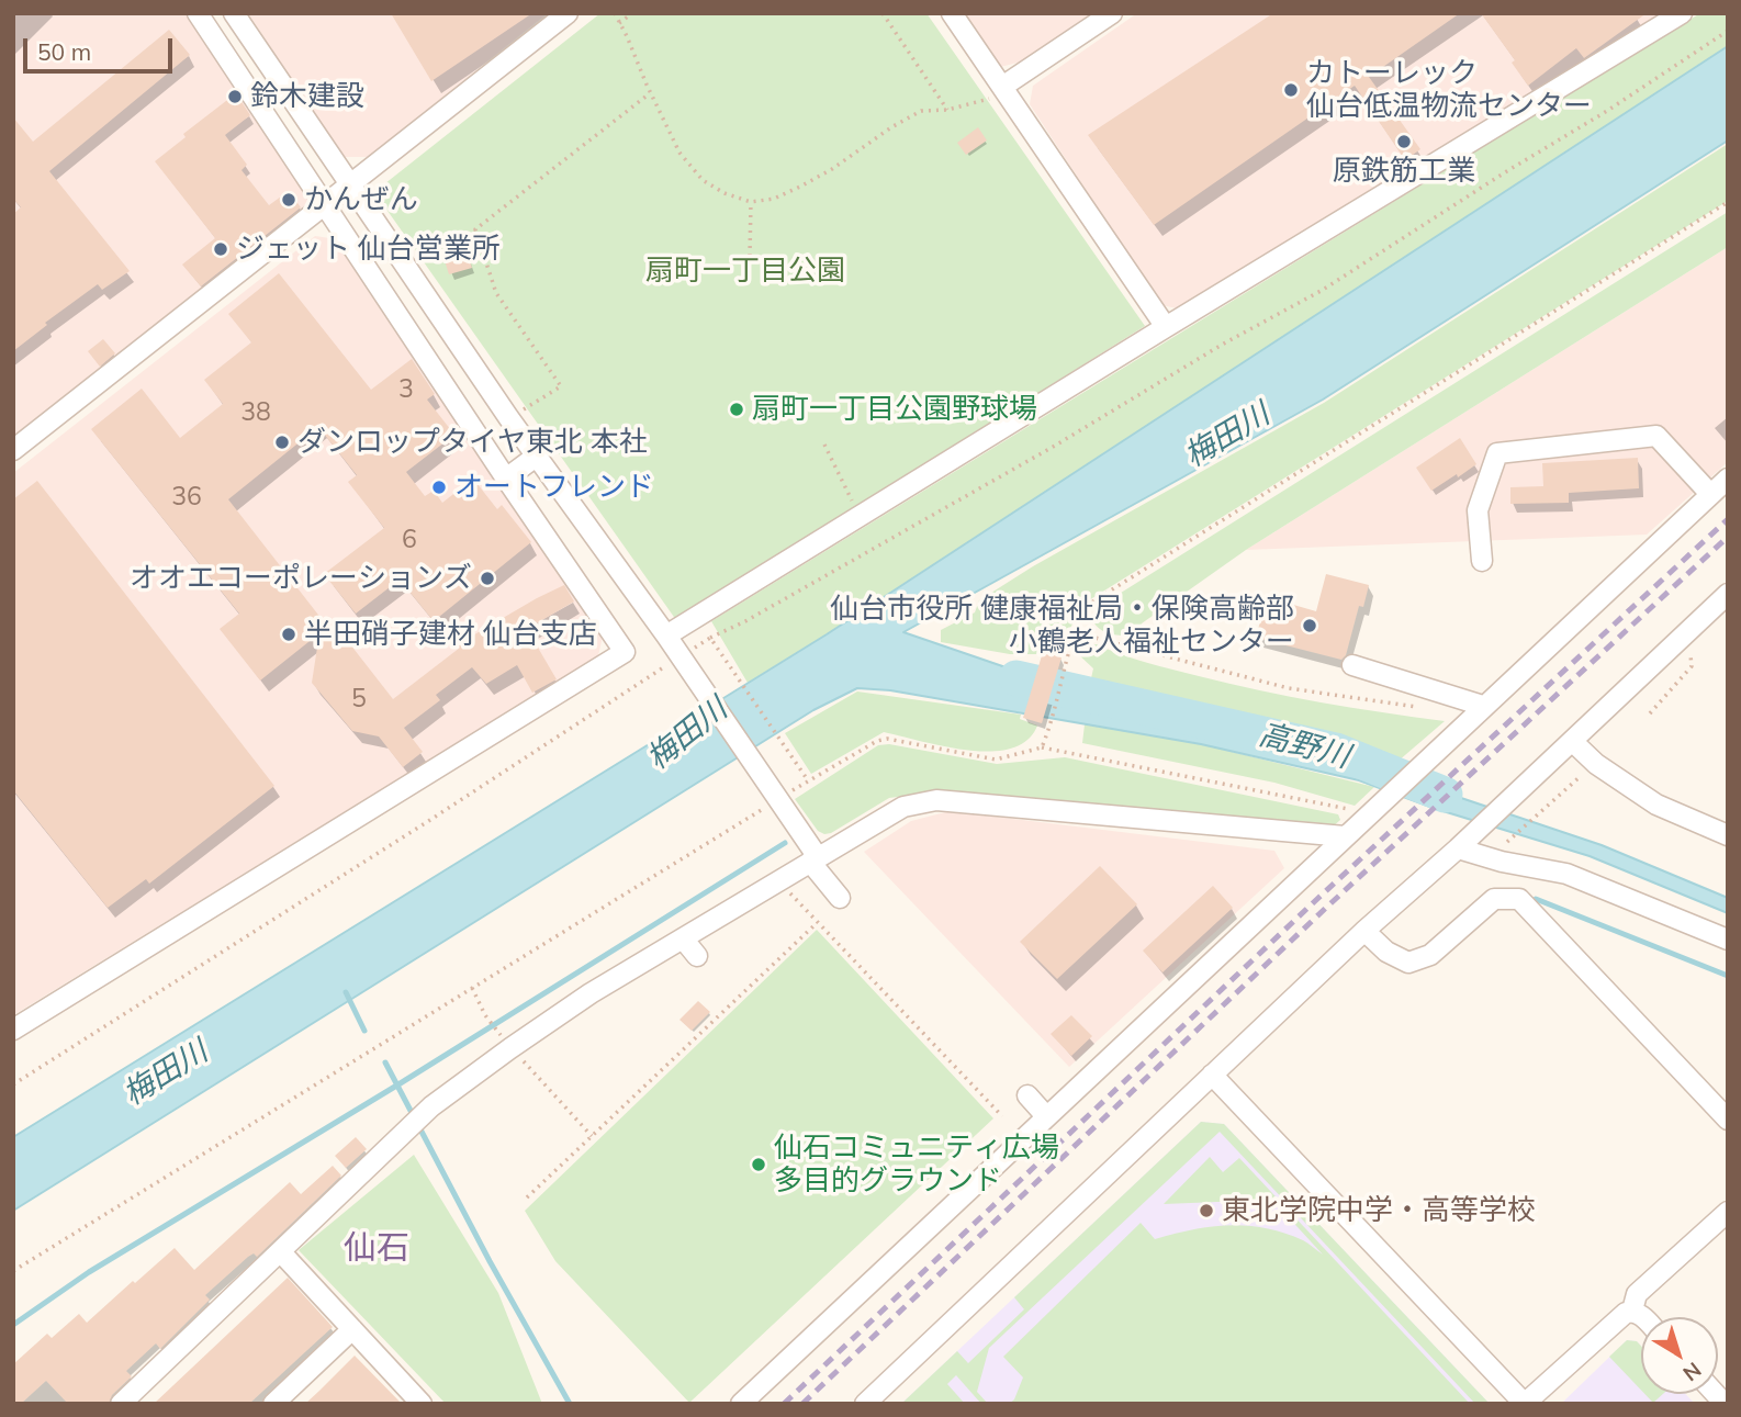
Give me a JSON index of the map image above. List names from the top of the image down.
{
  "districts": ["仙石"],
  "water": ["梅田川", "高野川"],
  "parks": ["扇町一丁目公園"],
  "places": [
    "カトーレック 仙台低温物流センター",
    "鈴木建設",
    "原鉄筋工業",
    "かんぜん",
    "ジェット 仙台営業所",
    "扇町一丁目公園野球場",
    "ダンロップタイヤ東北 本社",
    "オートフレンド",
    "オオエコーポレーションズ",
    "仙台市役所 健康福祉局・保険高齢部 小鶴老人福祉センター",
    "半田硝子建材 仙台支店",
    "仙石コミュニティ広場 多目的グラウンド",
    "東北学院中学・高等学校"
  ],
  "house_numbers": [
    "3",
    "38",
    "36",
    "6",
    "5"
  ],
  "scale_bar": "50 m",
  "north": "bottom right"
}
